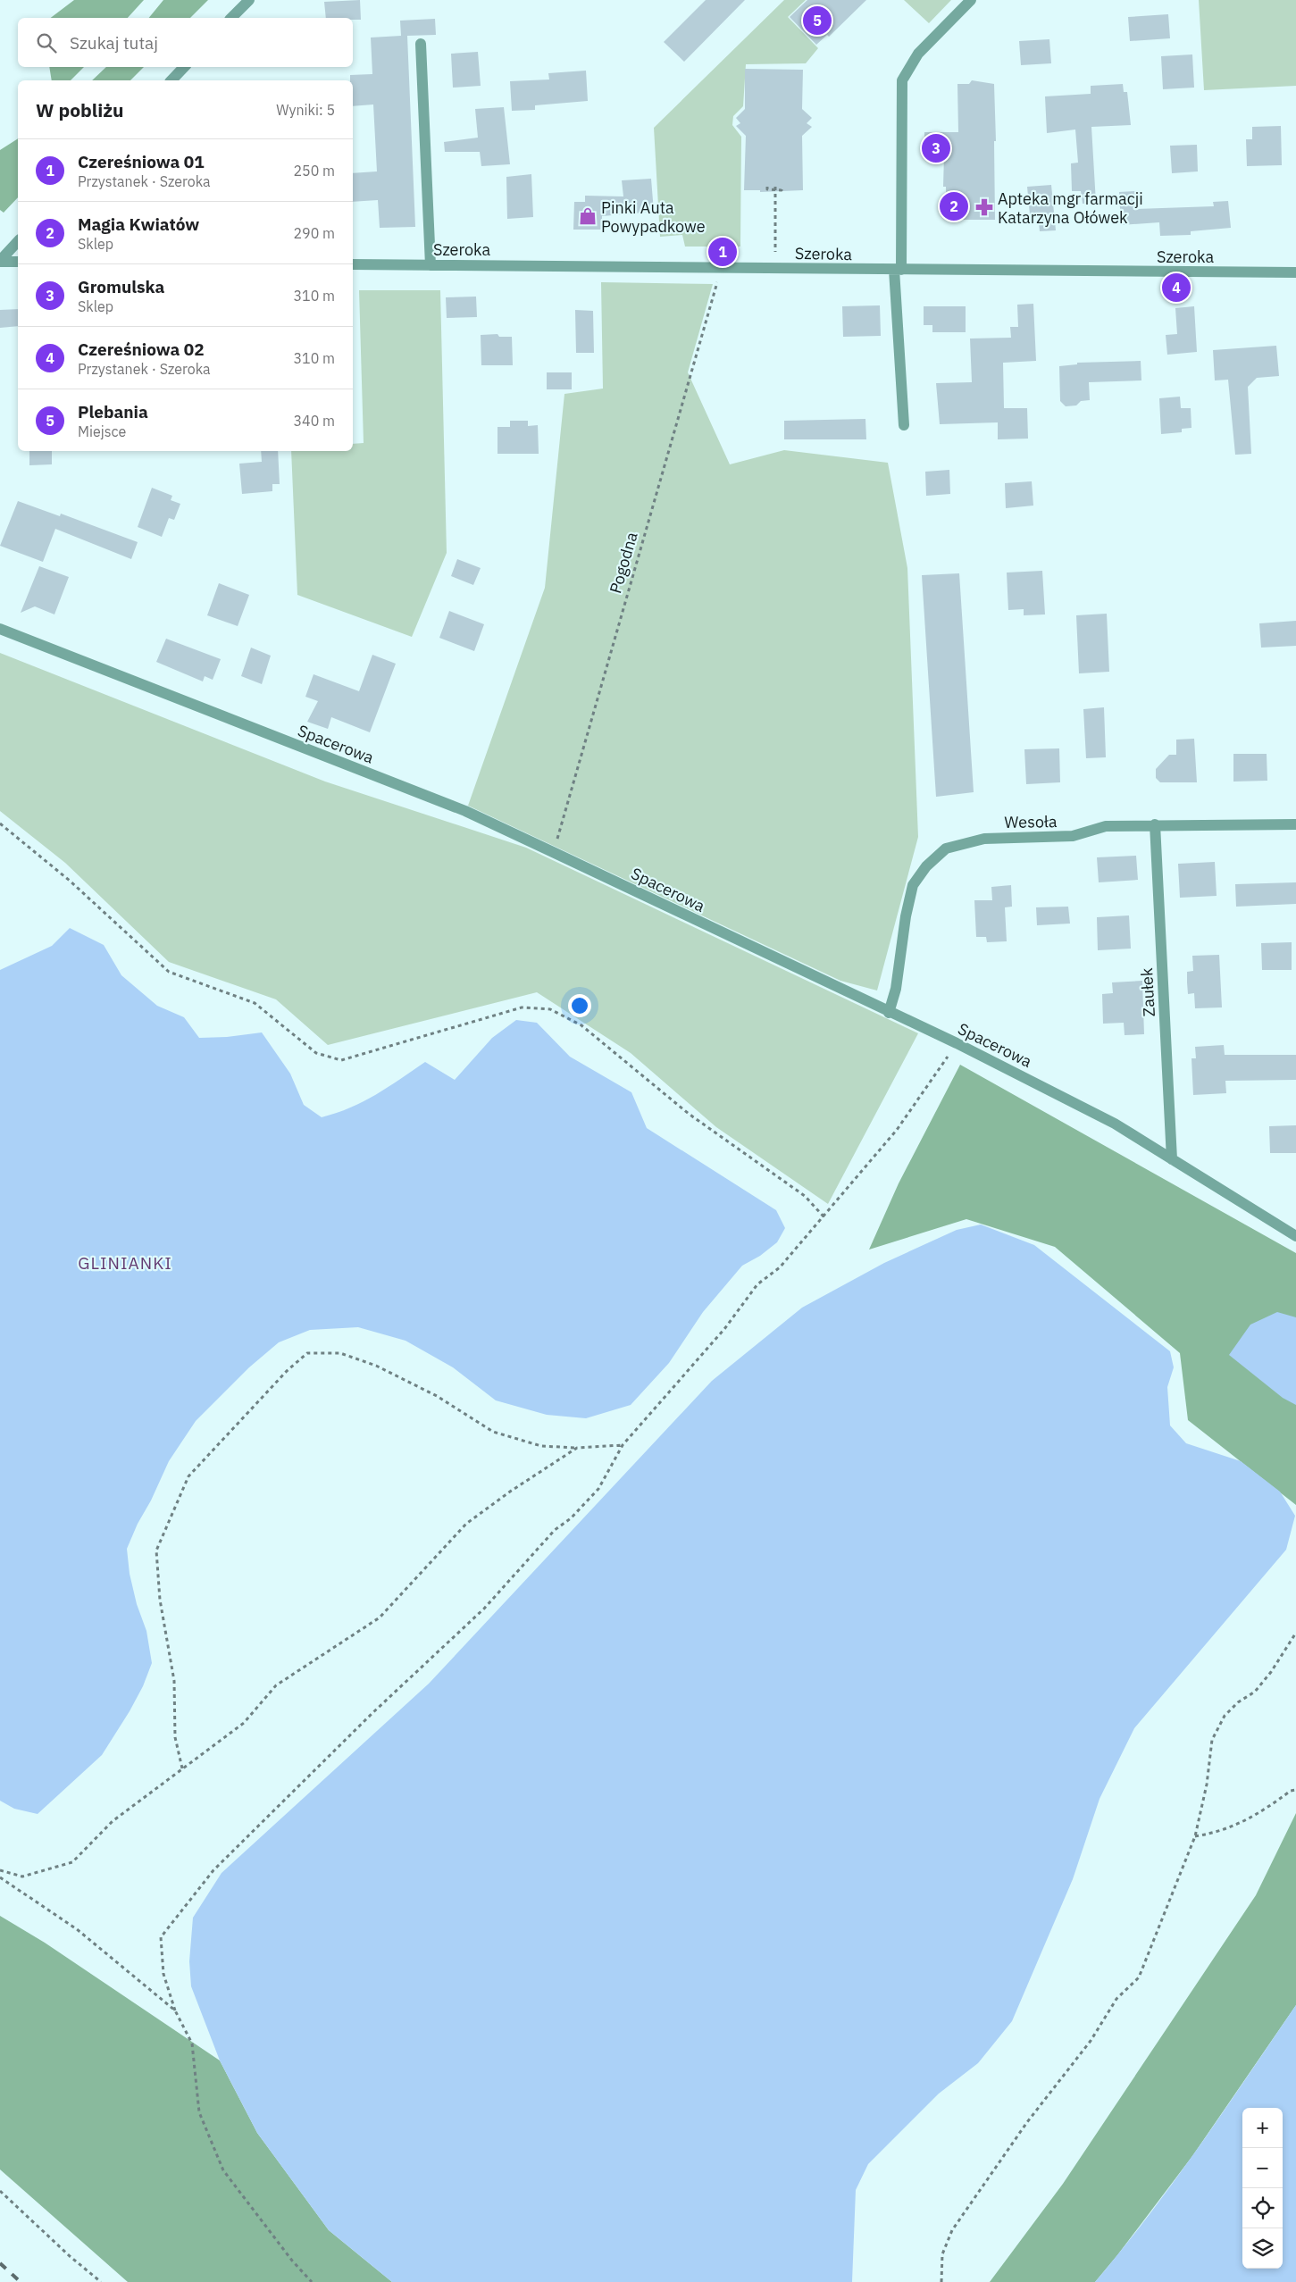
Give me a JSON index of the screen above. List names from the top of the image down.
{
  "streets": {
    "street": [
      "Szeroka",
      "Spacerowa",
      "Wesoła",
      "Zaułek"
    ],
    "path": ["Pogodna"]
  },
  "crossings": [
    ["Pogodna", "Spacerowa"],
    ["Spacerowa", "Wesoła"],
    ["Spacerowa", "Zaułek"],
    ["Wesoła", "Zaułek"]
  ],
  "districts": ["GLINIANKI"],
  "places": {
    "pharmacy": ["Apteka mgr farmacji Katarzyna Ołówek"],
    "shop": ["Pinki Auta Powypadkowe"]
  },
  "page": {
    "pins": [
      "5",
      "3",
      "2",
      "1",
      "4"
    ],
    "search": "Szukaj tutaj",
    "heading": ["W pobliżu", "Wyniki: 5"],
    "list": [
      {
        "mark": "1",
        "name": "Czereśniowa 01",
        "note": "Przystanek · Szeroka",
        "value": "250 m"
      },
      {
        "mark": "2",
        "name": "Magia Kwiatów",
        "note": "Sklep",
        "value": "290 m"
      },
      {
        "mark": "3",
        "name": "Gromulska",
        "note": "Sklep",
        "value": "310 m"
      },
      {
        "mark": "4",
        "name": "Czereśniowa 02",
        "note": "Przystanek · Szeroka",
        "value": "310 m"
      },
      {
        "mark": "5",
        "name": "Plebania",
        "note": "Miejsce",
        "value": "340 m"
      }
    ],
    "map_buttons": ["+", "−"]
  }
}
